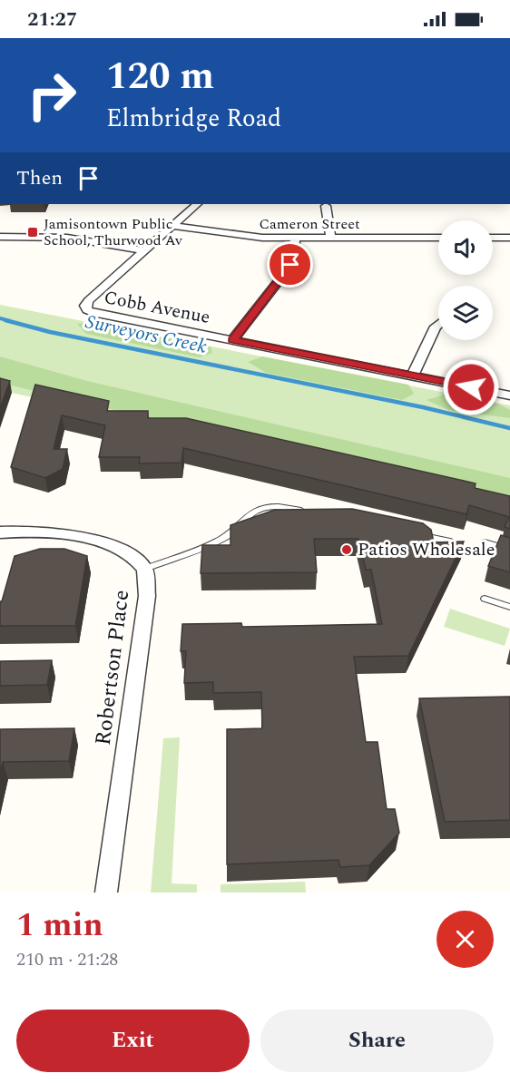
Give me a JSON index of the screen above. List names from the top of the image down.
{
  "streets": {
    "street": ["Cameron Street", "Cobb Avenue", "Robertson Place"]
  },
  "water": ["Surveyors Creek"],
  "places": {
    "transit": ["Jamisontown Public School, Thurwood Av"],
    "other": ["Patios Wholesale"]
  },
  "page": {
    "status": "21:27",
    "turn": ["120 m", "Elmbridge Road"],
    "then": "Then",
    "heading": ["1 min", "210 m · 21:28"],
    "buttons": ["Exit", "Share"]
  }
}
